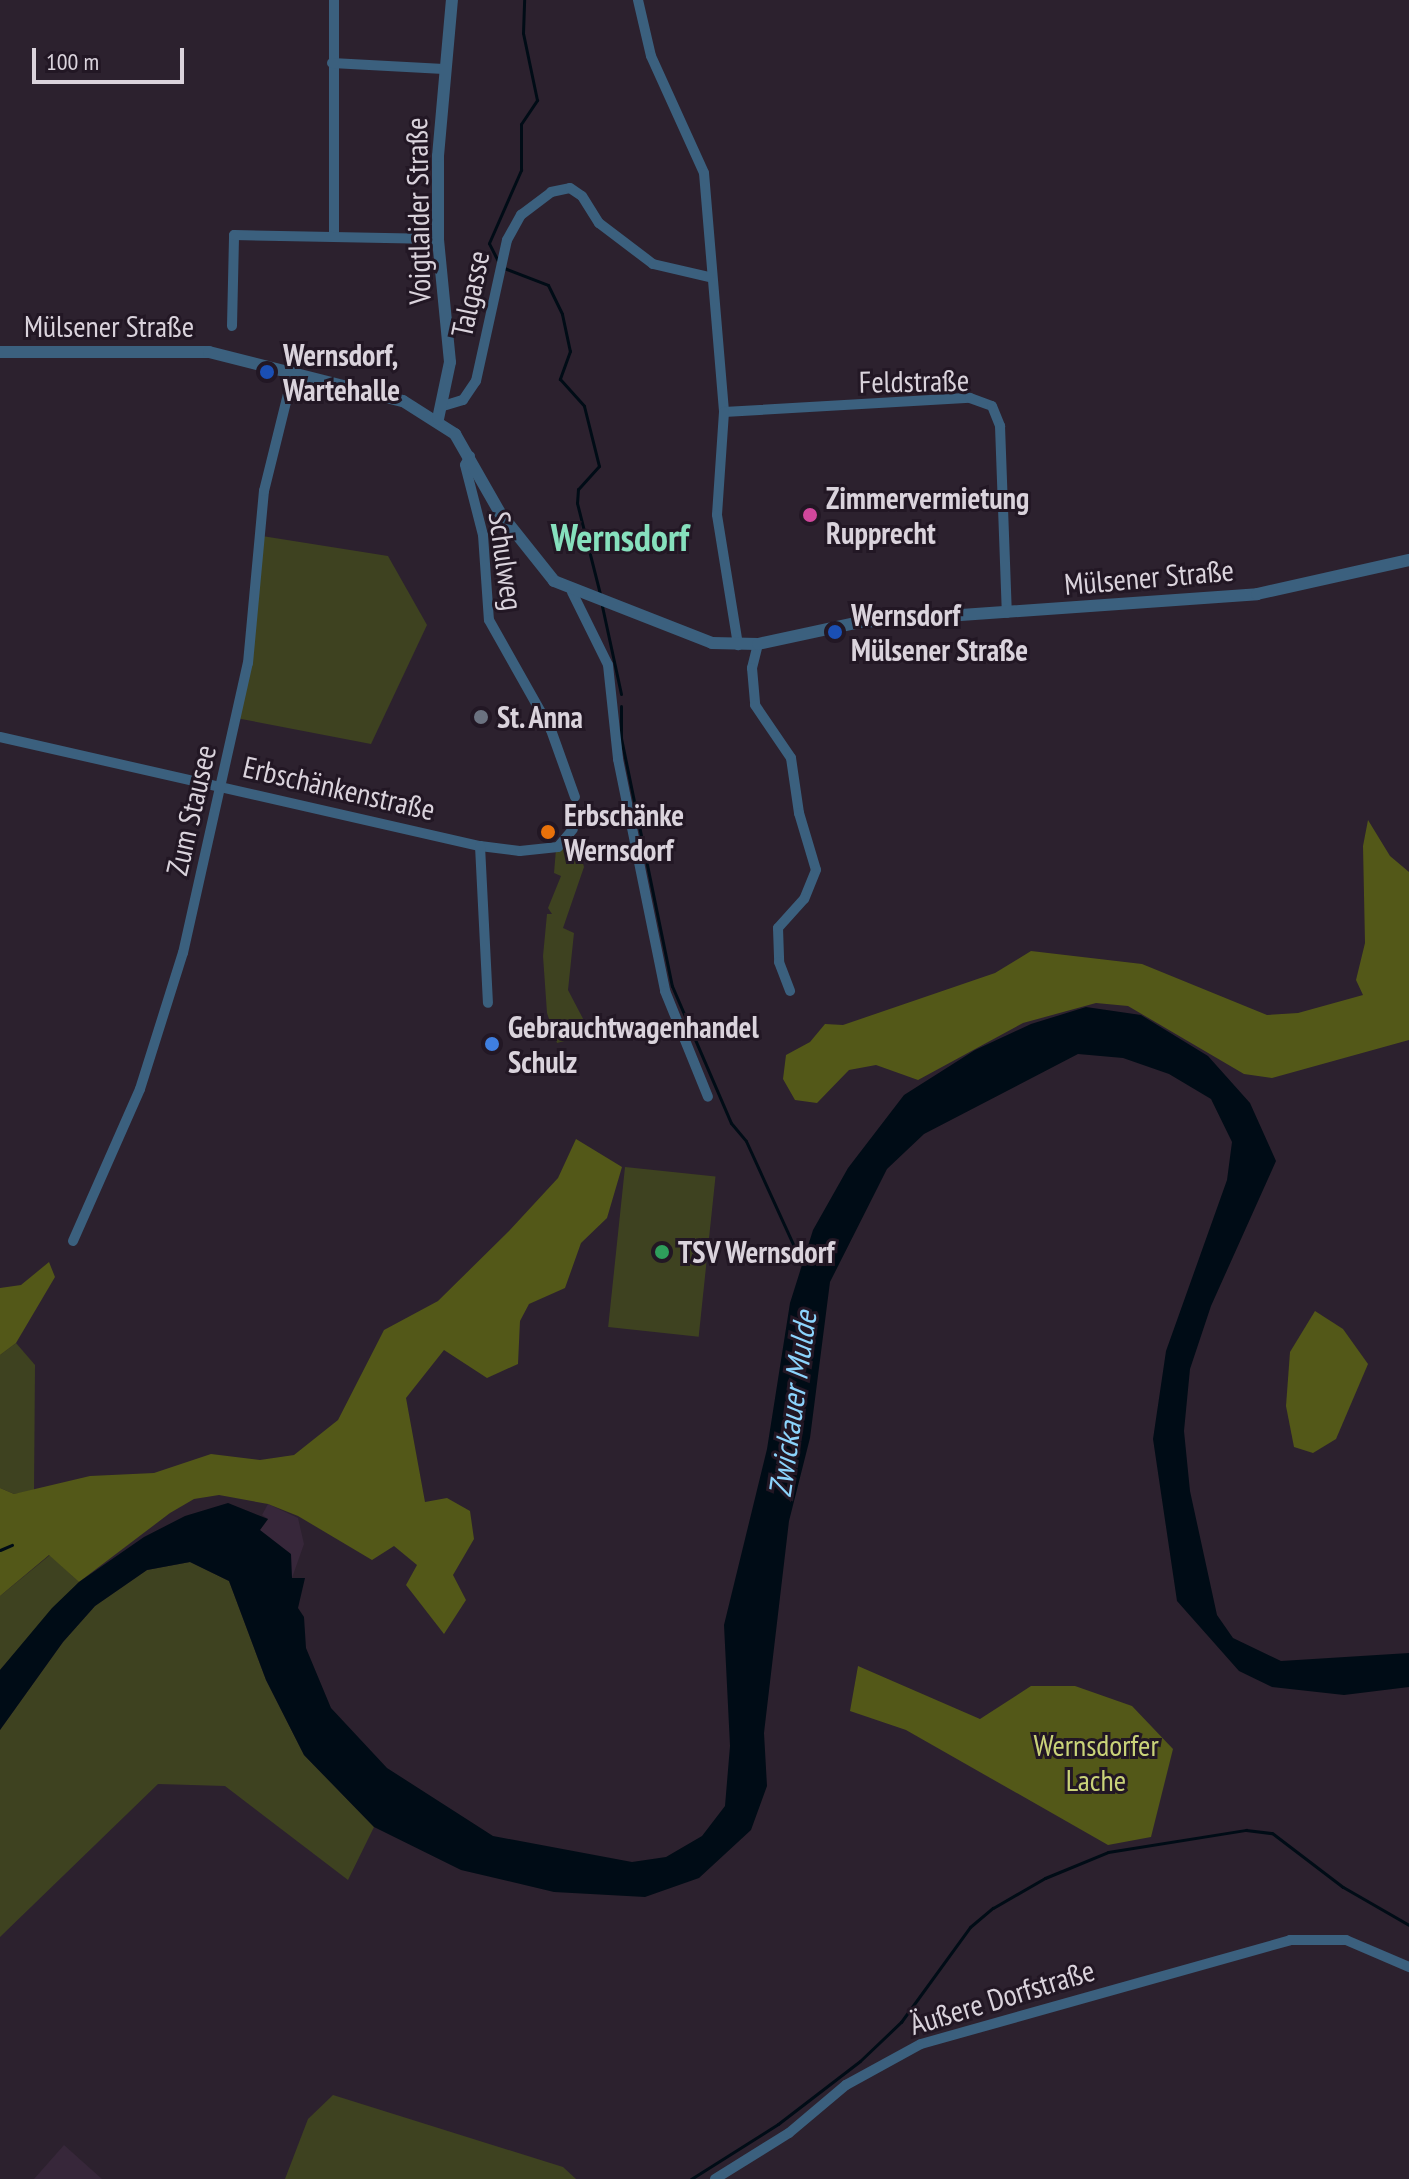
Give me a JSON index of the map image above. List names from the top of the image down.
{
  "streets": {
    "street": [
      "Voigtlaider Straße",
      "Talgasse",
      "Mülsener Straße",
      "Feldstraße",
      "Schulweg",
      "Erbschänkenstraße",
      "Zum Stausee",
      "Äußere Dorfstraße"
    ]
  },
  "crossings": [
    ["Voigtlaider Straße", "Talgasse"],
    ["Voigtlaider Straße", "Mülsener Straße"],
    ["Mülsener Straße", "Feldstraße"],
    ["Mülsener Straße", "Schulweg"],
    ["Mülsener Straße", "Zum Stausee"],
    ["Erbschänkenstraße", "Zum Stausee"]
  ],
  "districts": ["Wernsdorf"],
  "water": ["Zwickauer Mulde"],
  "parks": ["Wernsdorfer Lache"],
  "places": [
    "Wernsdorf, Wartehalle",
    "Zimmervermietung Rupprecht",
    "Wernsdorf Mülsener Straße",
    "St. Anna",
    "Erbschänke Wernsdorf",
    "Gebrauchtwagenhandel Schulz",
    "TSV Wernsdorf"
  ],
  "scale_bar": "100 m"
}
